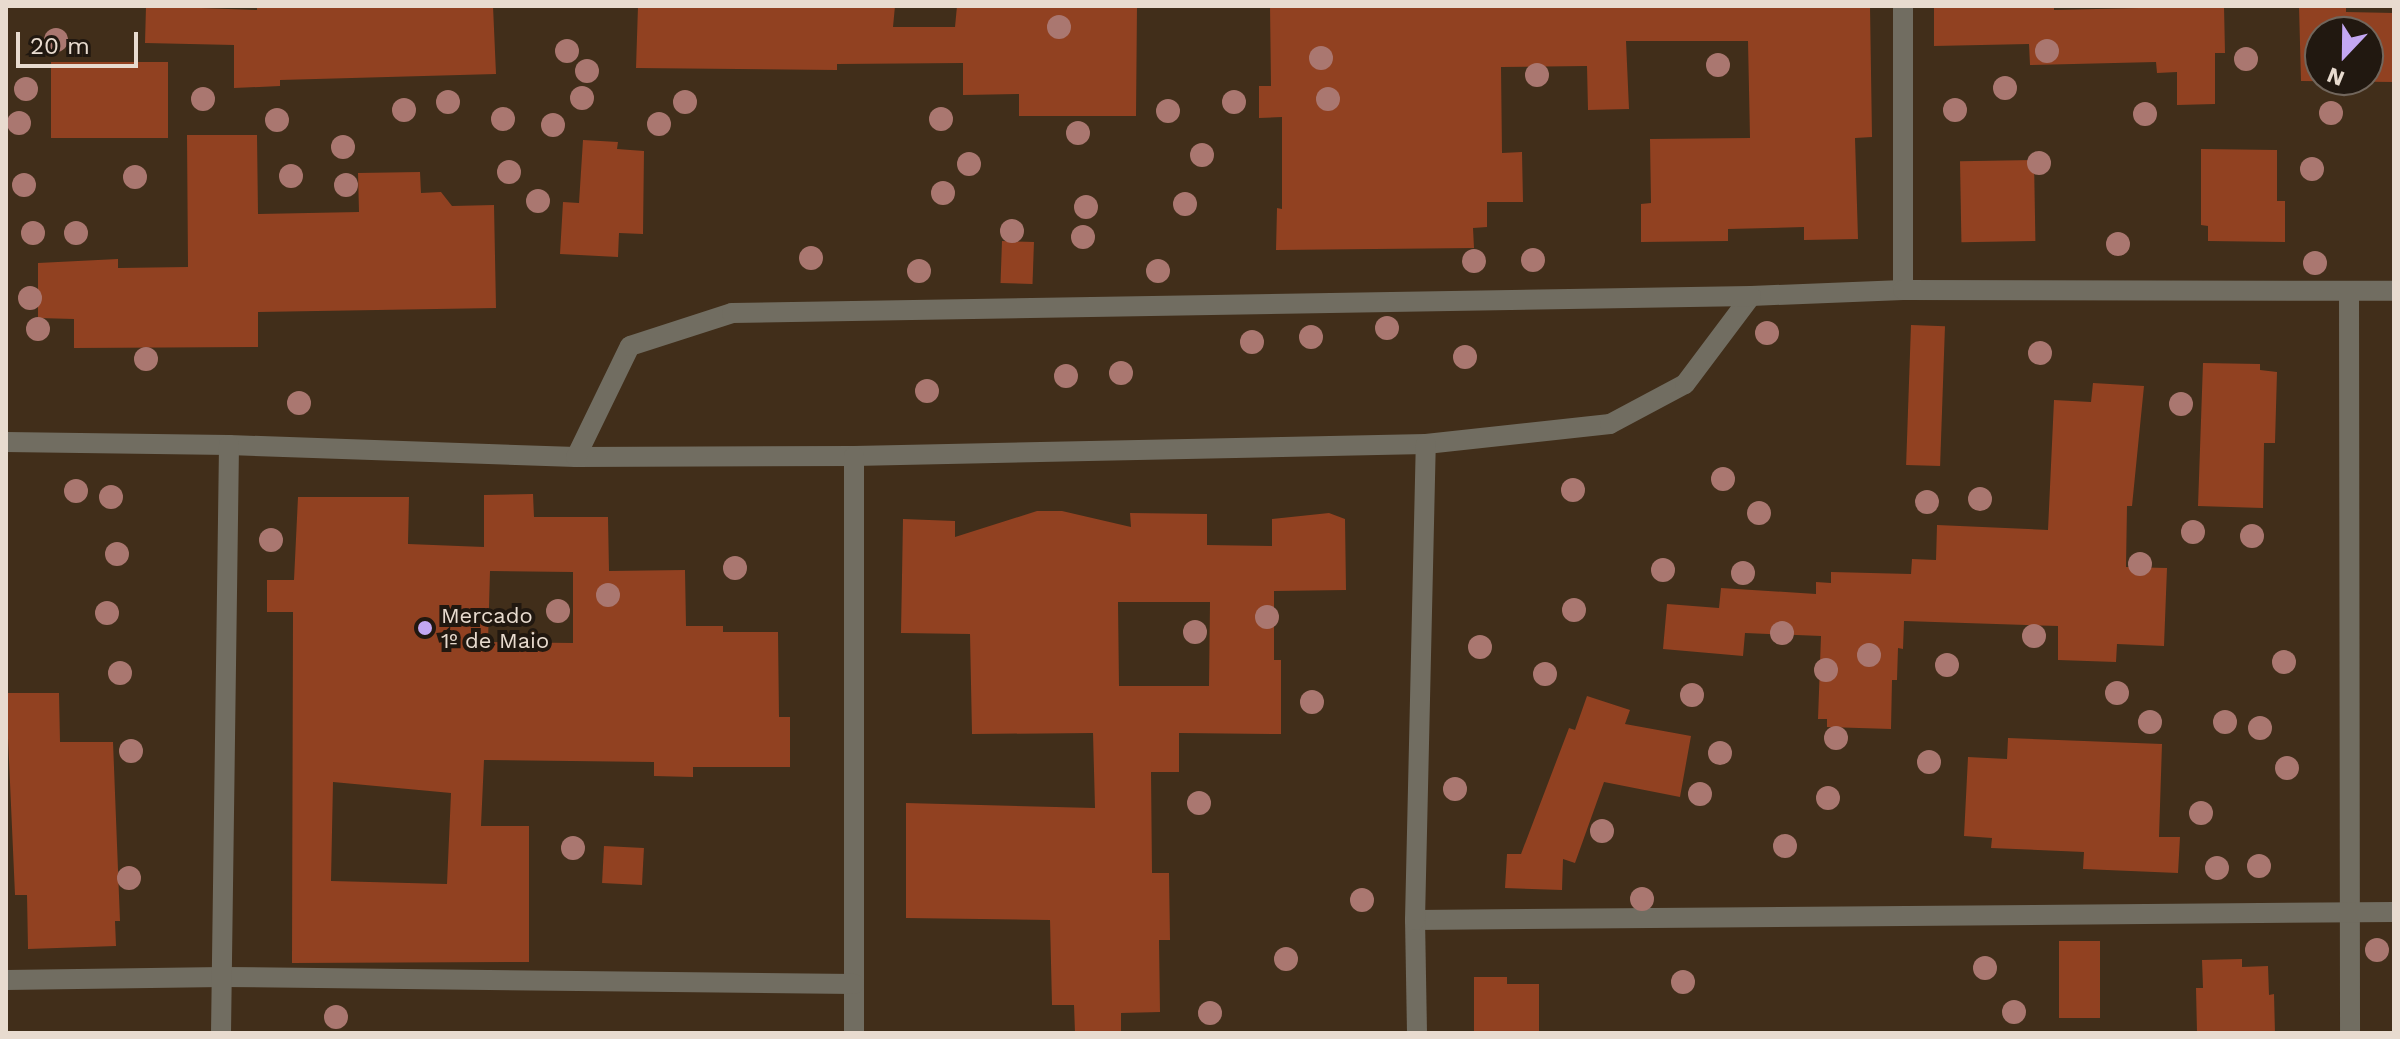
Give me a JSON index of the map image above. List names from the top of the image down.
{
  "places": ["Mercado 1º de Maio"],
  "scale_bar": "20 m",
  "north": "bottom"
}
